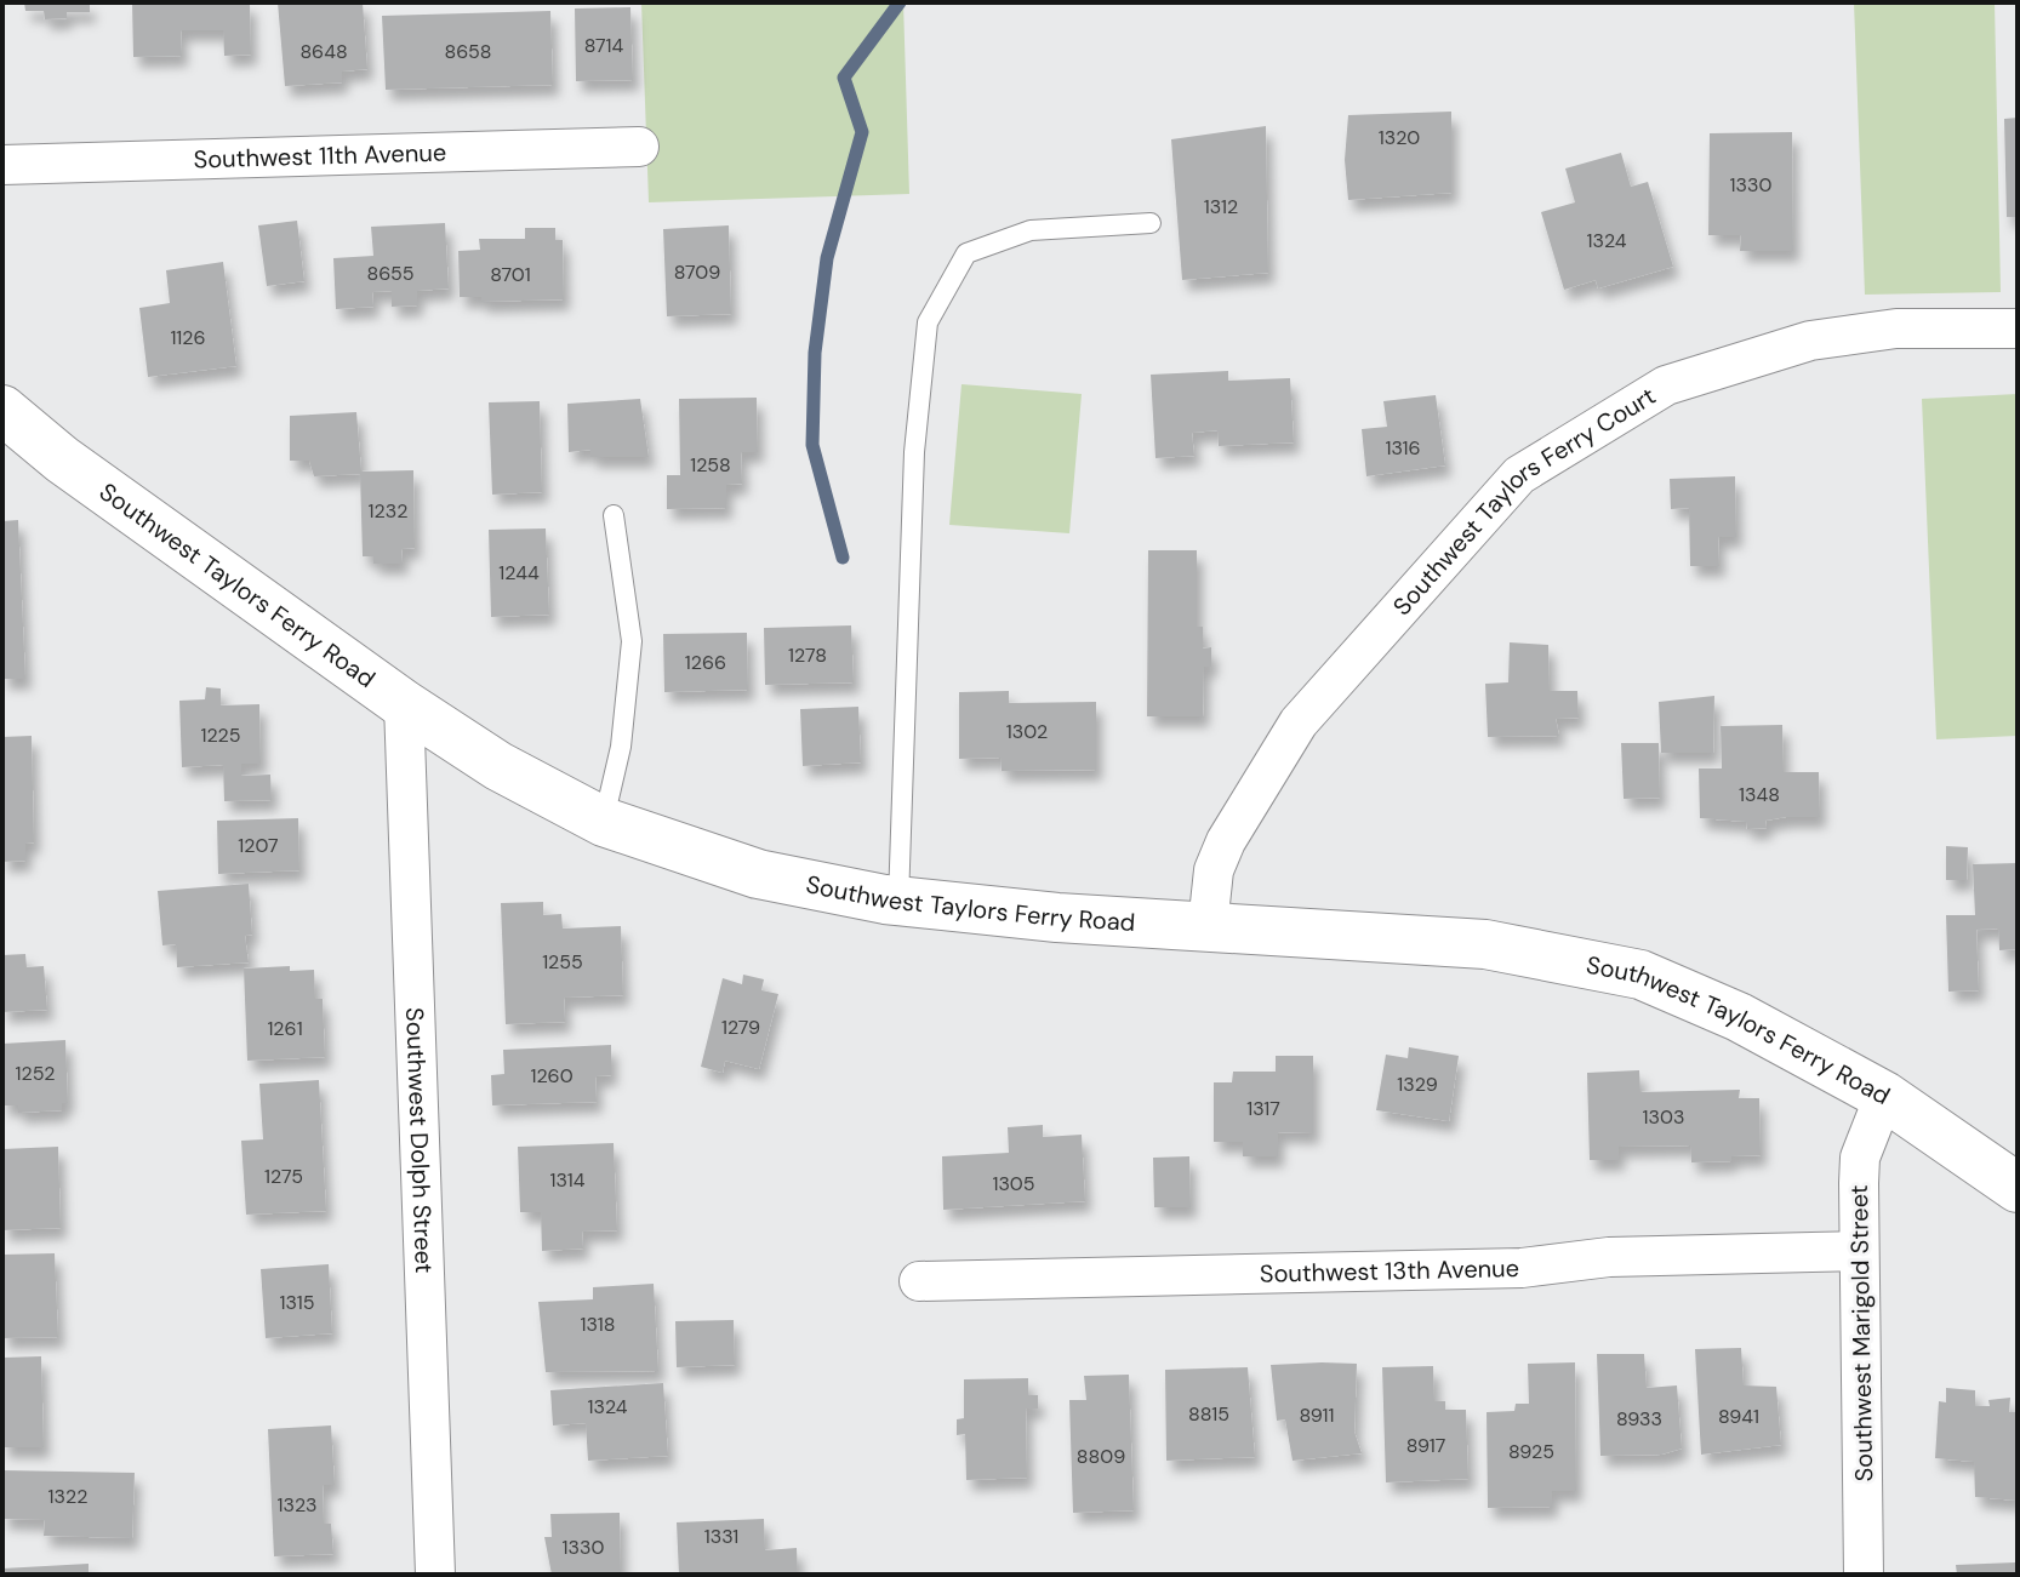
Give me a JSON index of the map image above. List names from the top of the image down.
{
  "streets": {
    "street": [
      "Southwest 11th Avenue",
      "Southwest Taylors Ferry Court",
      "Southwest Taylors Ferry Road",
      "Southwest Dolph Street",
      "Southwest 13th Avenue",
      "Southwest Marigold Street"
    ]
  },
  "crossings": [
    ["Southwest Taylors Ferry Court", "Southwest Taylors Ferry Road"],
    ["Southwest Taylors Ferry Road", "Southwest Dolph Street"],
    ["Southwest Taylors Ferry Road", "Southwest Marigold Street"],
    ["Southwest 13th Avenue", "Southwest Marigold Street"]
  ],
  "house_numbers": [
    "8714",
    "8648",
    "8658",
    "1320",
    "1330",
    "1312",
    "1324",
    "8709",
    "8655",
    "8701",
    "1126",
    "1316",
    "1258",
    "1232",
    "1244",
    "1278",
    "1266",
    "1302",
    "1225",
    "1348",
    "1207",
    "1255",
    "1279",
    "1261",
    "1252",
    "1260",
    "1329",
    "1317",
    "1303",
    "1275",
    "1314",
    "1305",
    "1315",
    "1318",
    "1324",
    "8815",
    "8911",
    "8941",
    "8933",
    "8917",
    "8925",
    "8809",
    "1322",
    "1323",
    "1331",
    "1330"
  ]
}
